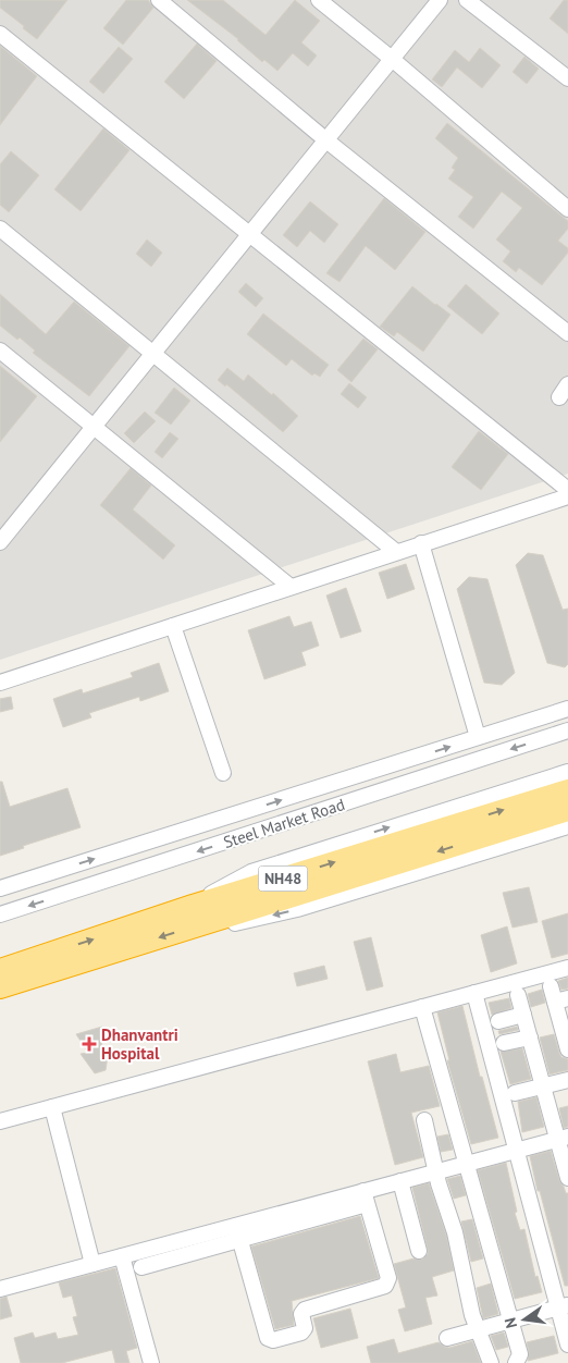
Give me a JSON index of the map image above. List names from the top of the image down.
{
  "streets": {
    "highway": ["NH48"],
    "street": ["Steel Market Road"]
  },
  "places": {
    "health": ["Dhanvantri Hospital"]
  },
  "north": "left"
}
